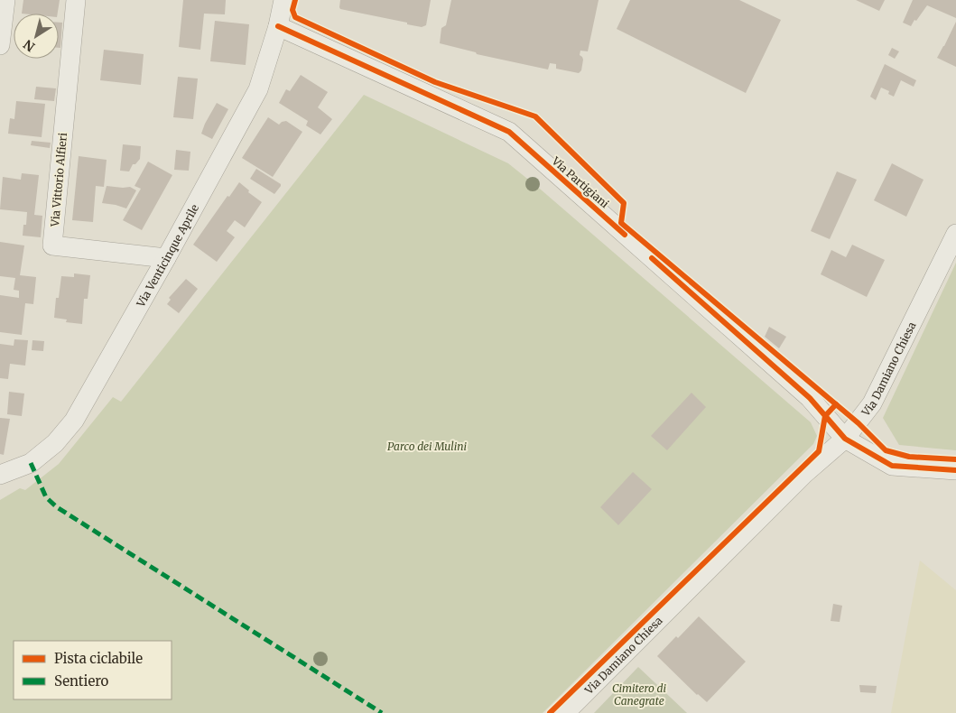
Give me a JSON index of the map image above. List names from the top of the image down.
{
  "streets": {
    "street": [
      "Via Vittorio Alfieri",
      "Via Partigiani",
      "Via Venticinque Aprile",
      "Via Damiano Chiesa"
    ]
  },
  "crossings": [
    ["Via Vittorio Alfieri", "Via Venticinque Aprile"],
    ["Via Partigiani", "Via Venticinque Aprile"],
    ["Via Partigiani", "Via Damiano Chiesa"]
  ],
  "parks": ["Parco dei Mulini", "Cimitero di Canegrate"],
  "legend": ["Pista ciclabile", "Sentiero"],
  "north": "bottom left"
}
